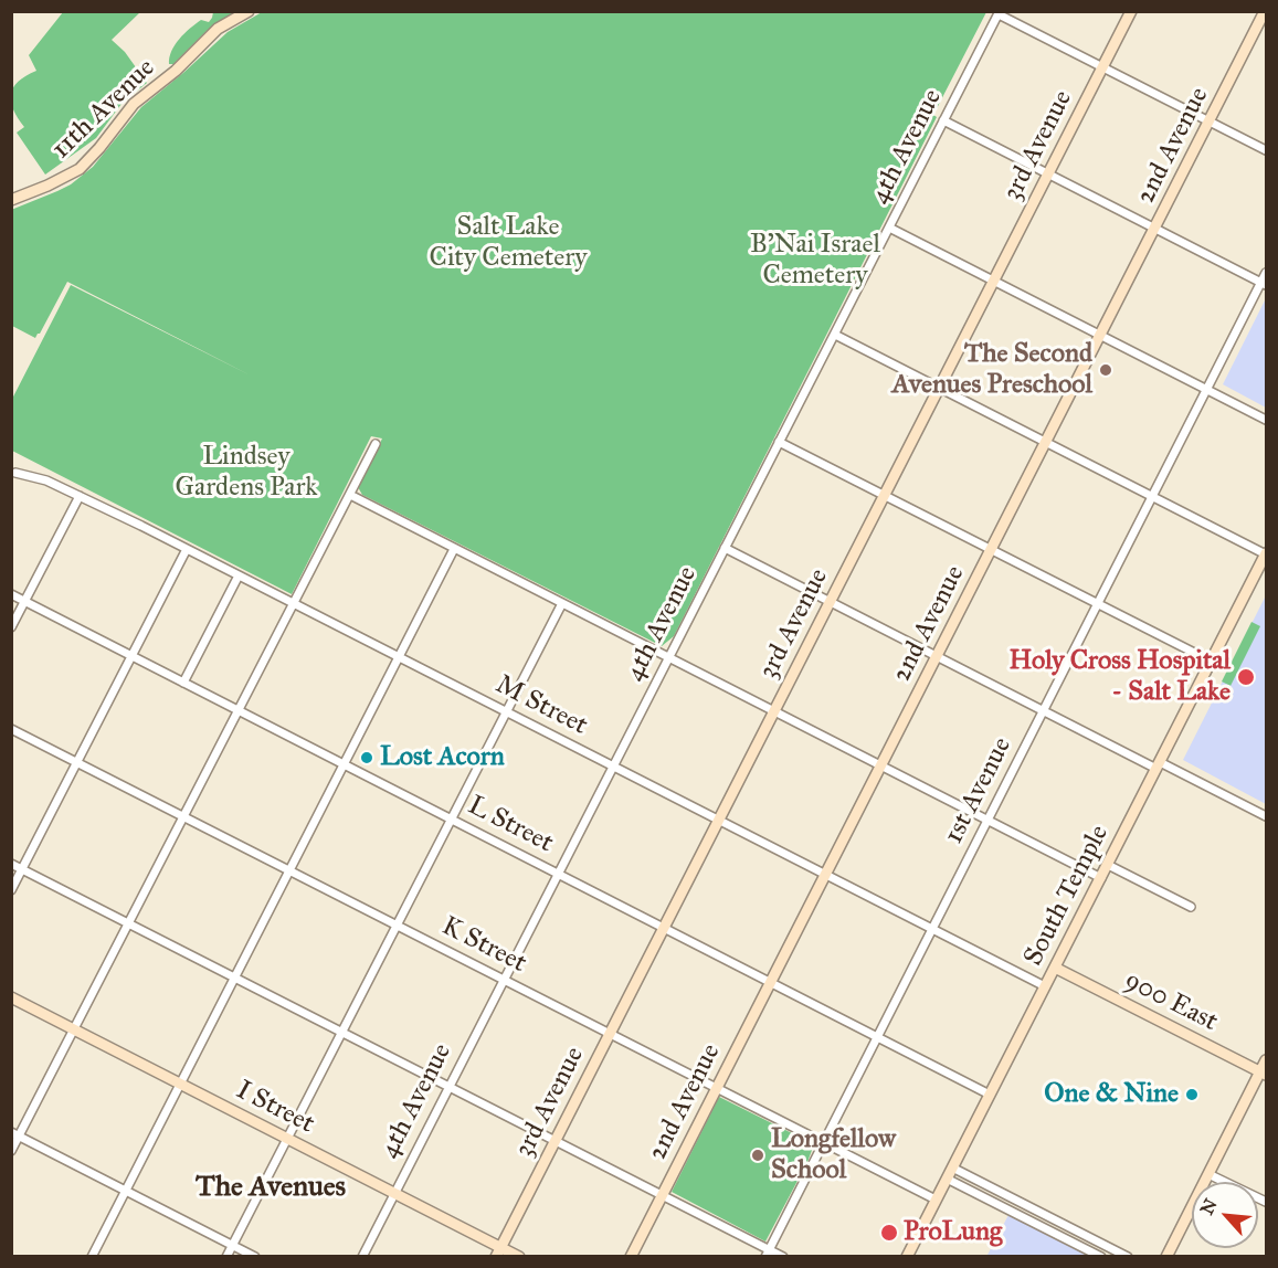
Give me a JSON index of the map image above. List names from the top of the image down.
{
  "streets": {
    "street": [
      "11th Avenue",
      "3rd Avenue",
      "2nd Avenue",
      "4th Avenue",
      "M Street",
      "1st Avenue",
      "L Street",
      "South Temple",
      "K Street",
      "900 East",
      "I Street"
    ]
  },
  "crossings": [
    ["3rd Avenue", "M Street"],
    ["3rd Avenue", "L Street"],
    ["3rd Avenue", "K Street"],
    ["3rd Avenue", "I Street"],
    ["2nd Avenue", "M Street"],
    ["2nd Avenue", "L Street"],
    ["2nd Avenue", "K Street"],
    ["4th Avenue", "M Street"],
    ["4th Avenue", "L Street"],
    ["4th Avenue", "K Street"],
    ["4th Avenue", "I Street"],
    ["M Street", "1st Avenue"],
    ["M Street", "South Temple"],
    ["1st Avenue", "L Street"],
    ["1st Avenue", "K Street"],
    ["L Street", "South Temple"],
    ["South Temple", "K Street"],
    ["South Temple", "900 East"]
  ],
  "districts": ["The Avenues"],
  "parks": ["Salt Lake City Cemetery", "B'Nai Israel Cemetery", "Lindsey Gardens Park"],
  "places": [
    "The Second Avenues Preschool",
    "Holy Cross Hospital - Salt Lake",
    "Lost Acorn",
    "One & Nine",
    "Longfellow School",
    "ProLung"
  ],
  "north": "top left"
}
